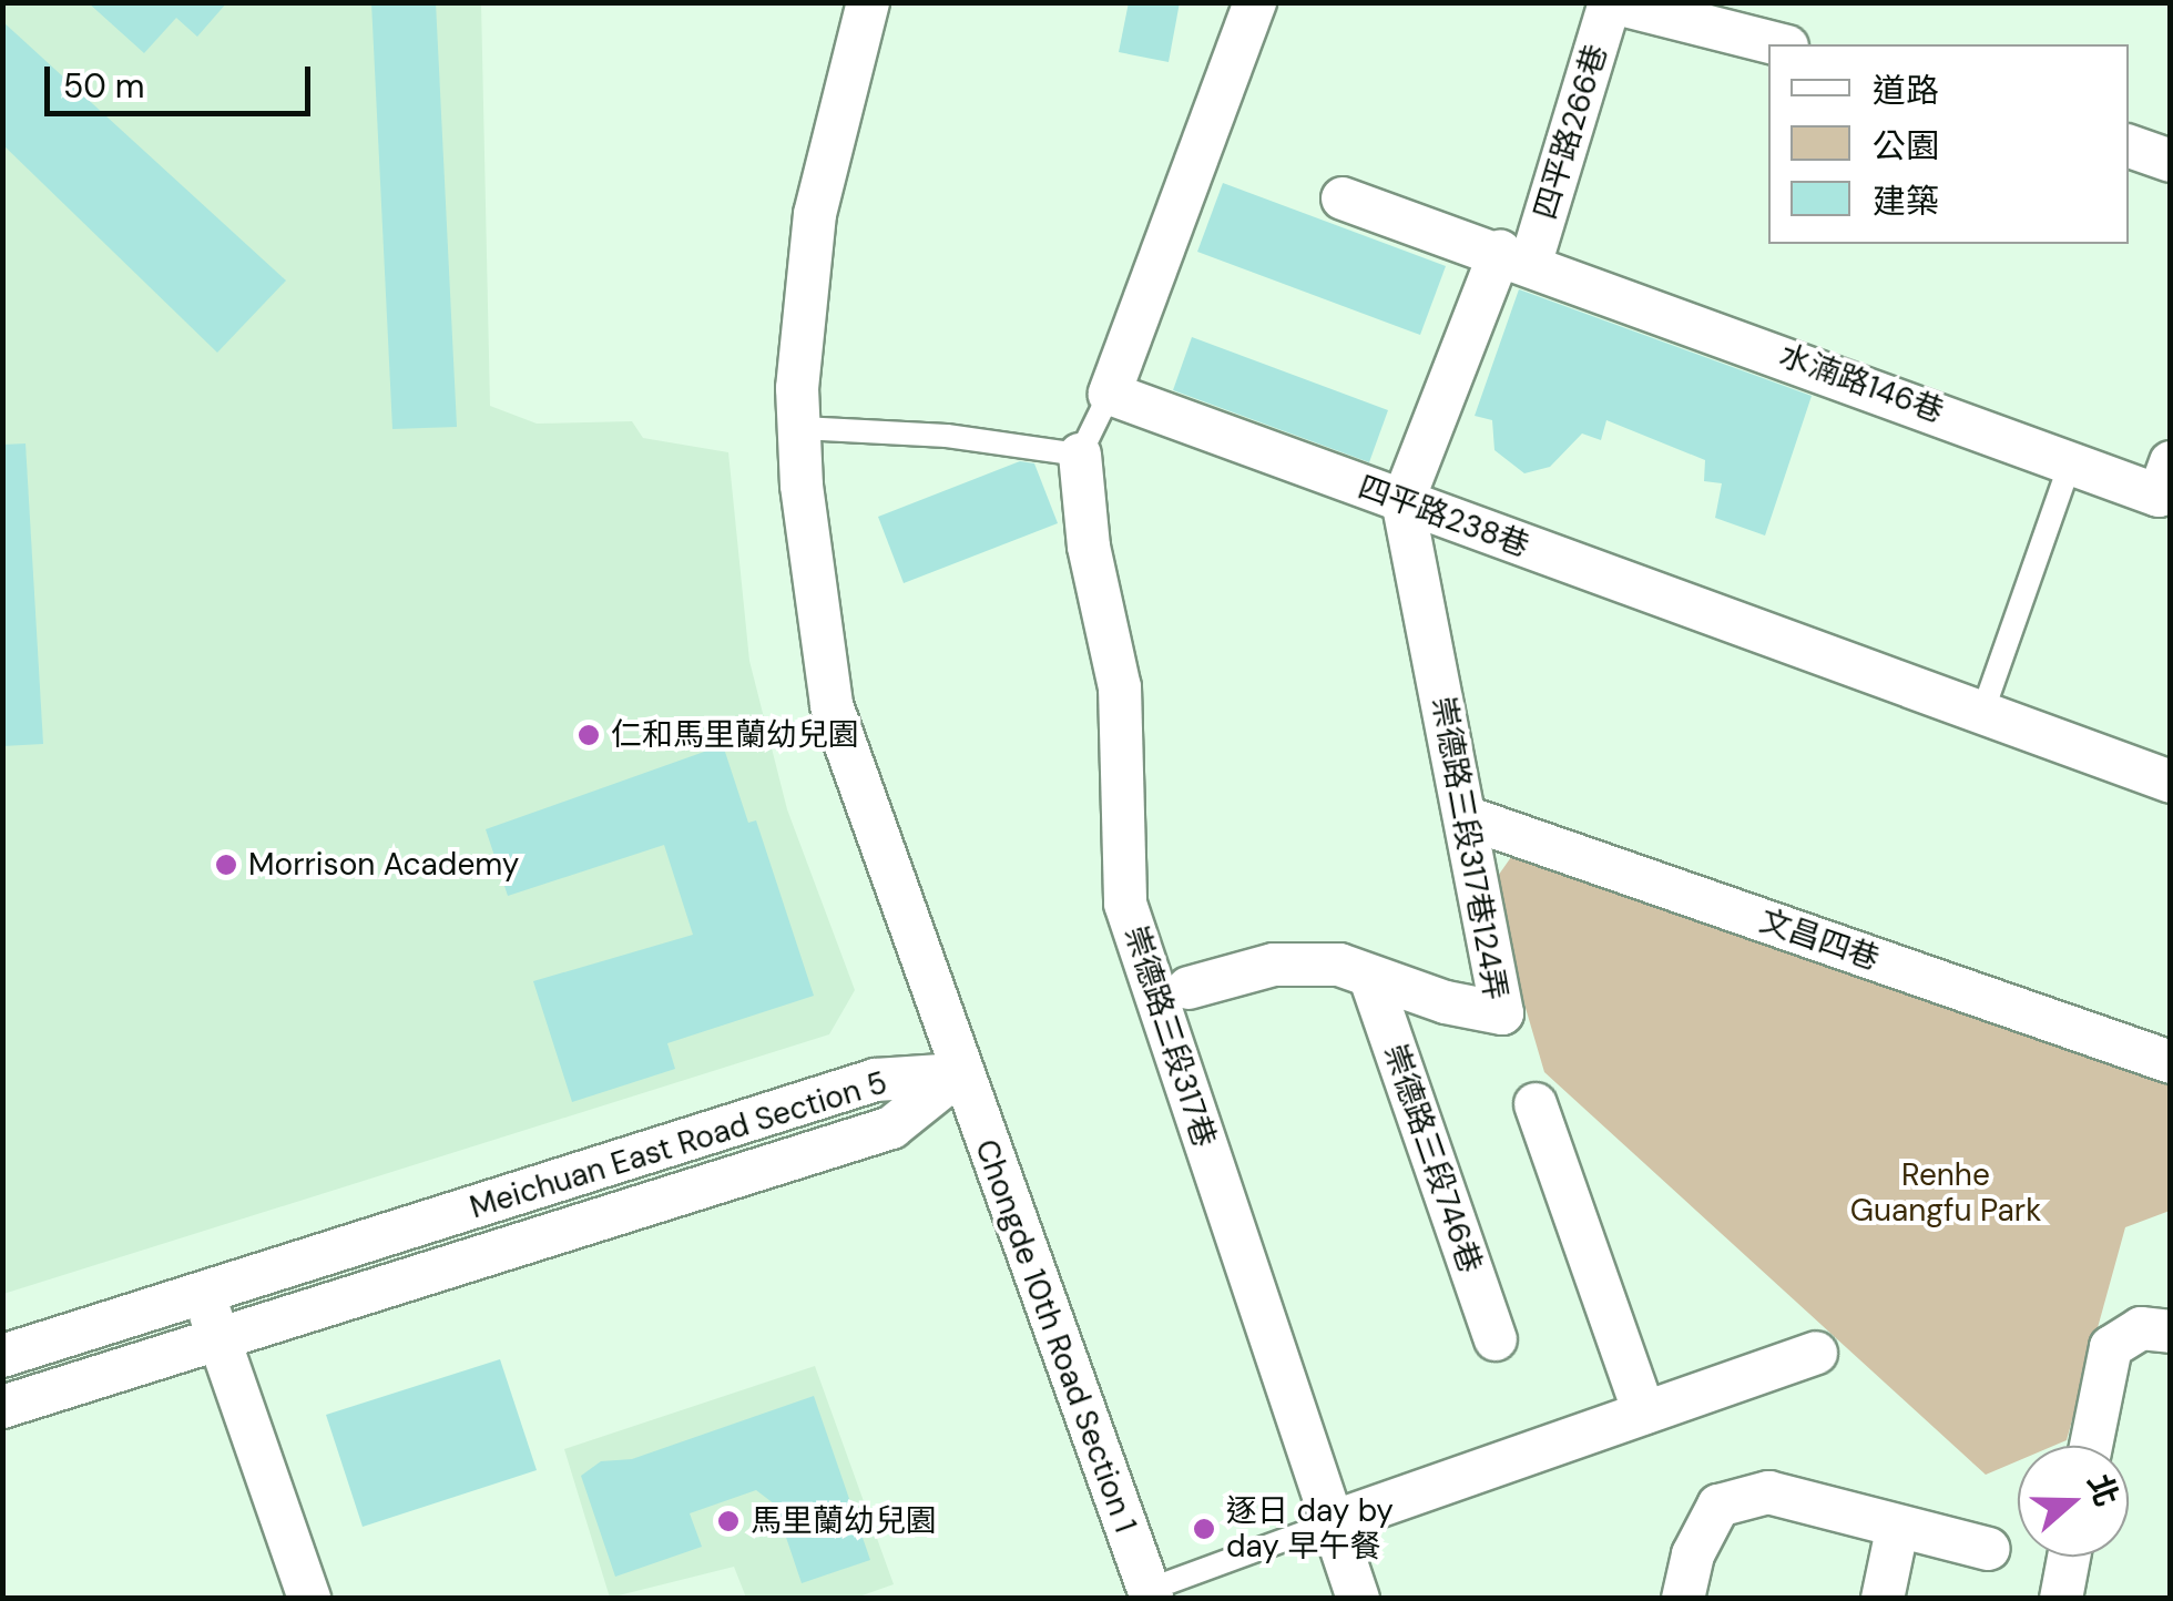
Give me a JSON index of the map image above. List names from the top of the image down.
{
  "streets": {
    "street": [
      "四平路266巷",
      "水湳路146巷",
      "四平路238巷",
      "崇德路三段317巷124弄",
      "文昌四巷",
      "崇德路三段317巷",
      "Meichuan East Road Section 5",
      "崇德路三段746巷",
      "Chongde 10th Road Section 1"
    ]
  },
  "crossings": [
    ["四平路266巷", "水湳路146巷"],
    ["四平路266巷", "四平路238巷"],
    ["四平路266巷", "崇德路三段317巷124弄"],
    ["四平路238巷", "崇德路三段317巷124弄"],
    ["崇德路三段317巷124弄", "文昌四巷"],
    ["崇德路三段317巷124弄", "崇德路三段746巷"],
    ["Meichuan East Road Section 5", "Chongde 10th Road Section 1"]
  ],
  "parks": ["Renhe Guangfu Park"],
  "places": [
    "仁和馬里蘭幼兒園",
    "Morrison Academy",
    "馬里蘭幼兒園",
    "逐日 day by day 早午餐"
  ],
  "legend": ["道路", "公園", "建築"],
  "scale_bar": "50 m",
  "north": "right"
}
